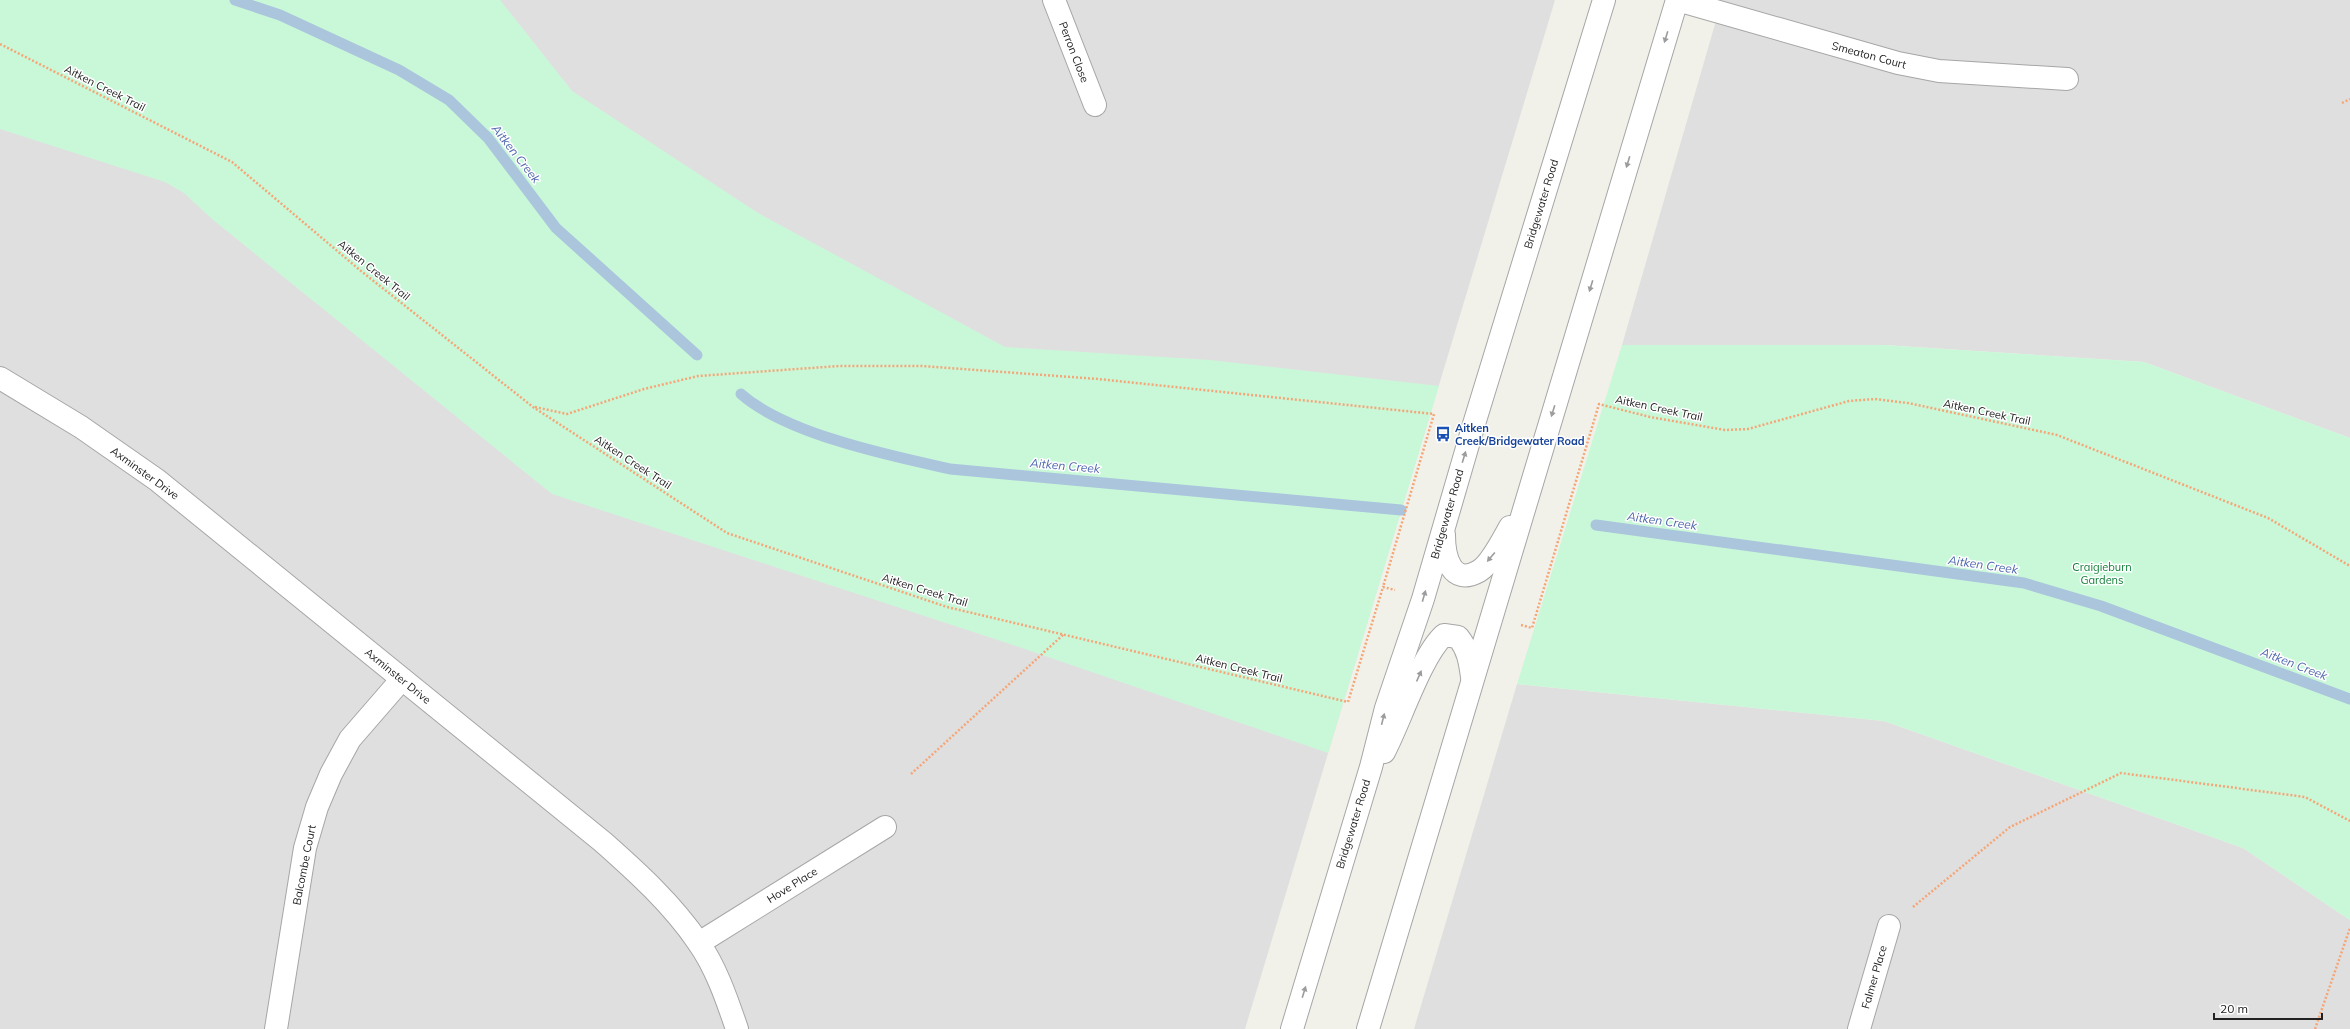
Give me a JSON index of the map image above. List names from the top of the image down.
{
  "streets": {
    "street": [
      "Perron Close",
      "Smeaton Court",
      "Bridgewater Road",
      "Axminster Drive",
      "Balcombe Court",
      "Hove Place",
      "Falmer Place"
    ],
    "path": ["Aitken Creek Trail"]
  },
  "crossings": [
    ["Axminster Drive", "Balcombe Court"],
    ["Axminster Drive", "Hove Place"]
  ],
  "water": ["Aitken Creek"],
  "parks": ["Craigieburn Gardens"],
  "places": {
    "bus stop": ["Aitken Creek/Bridgewater Road"]
  },
  "scale_bar": "20 m"
}
